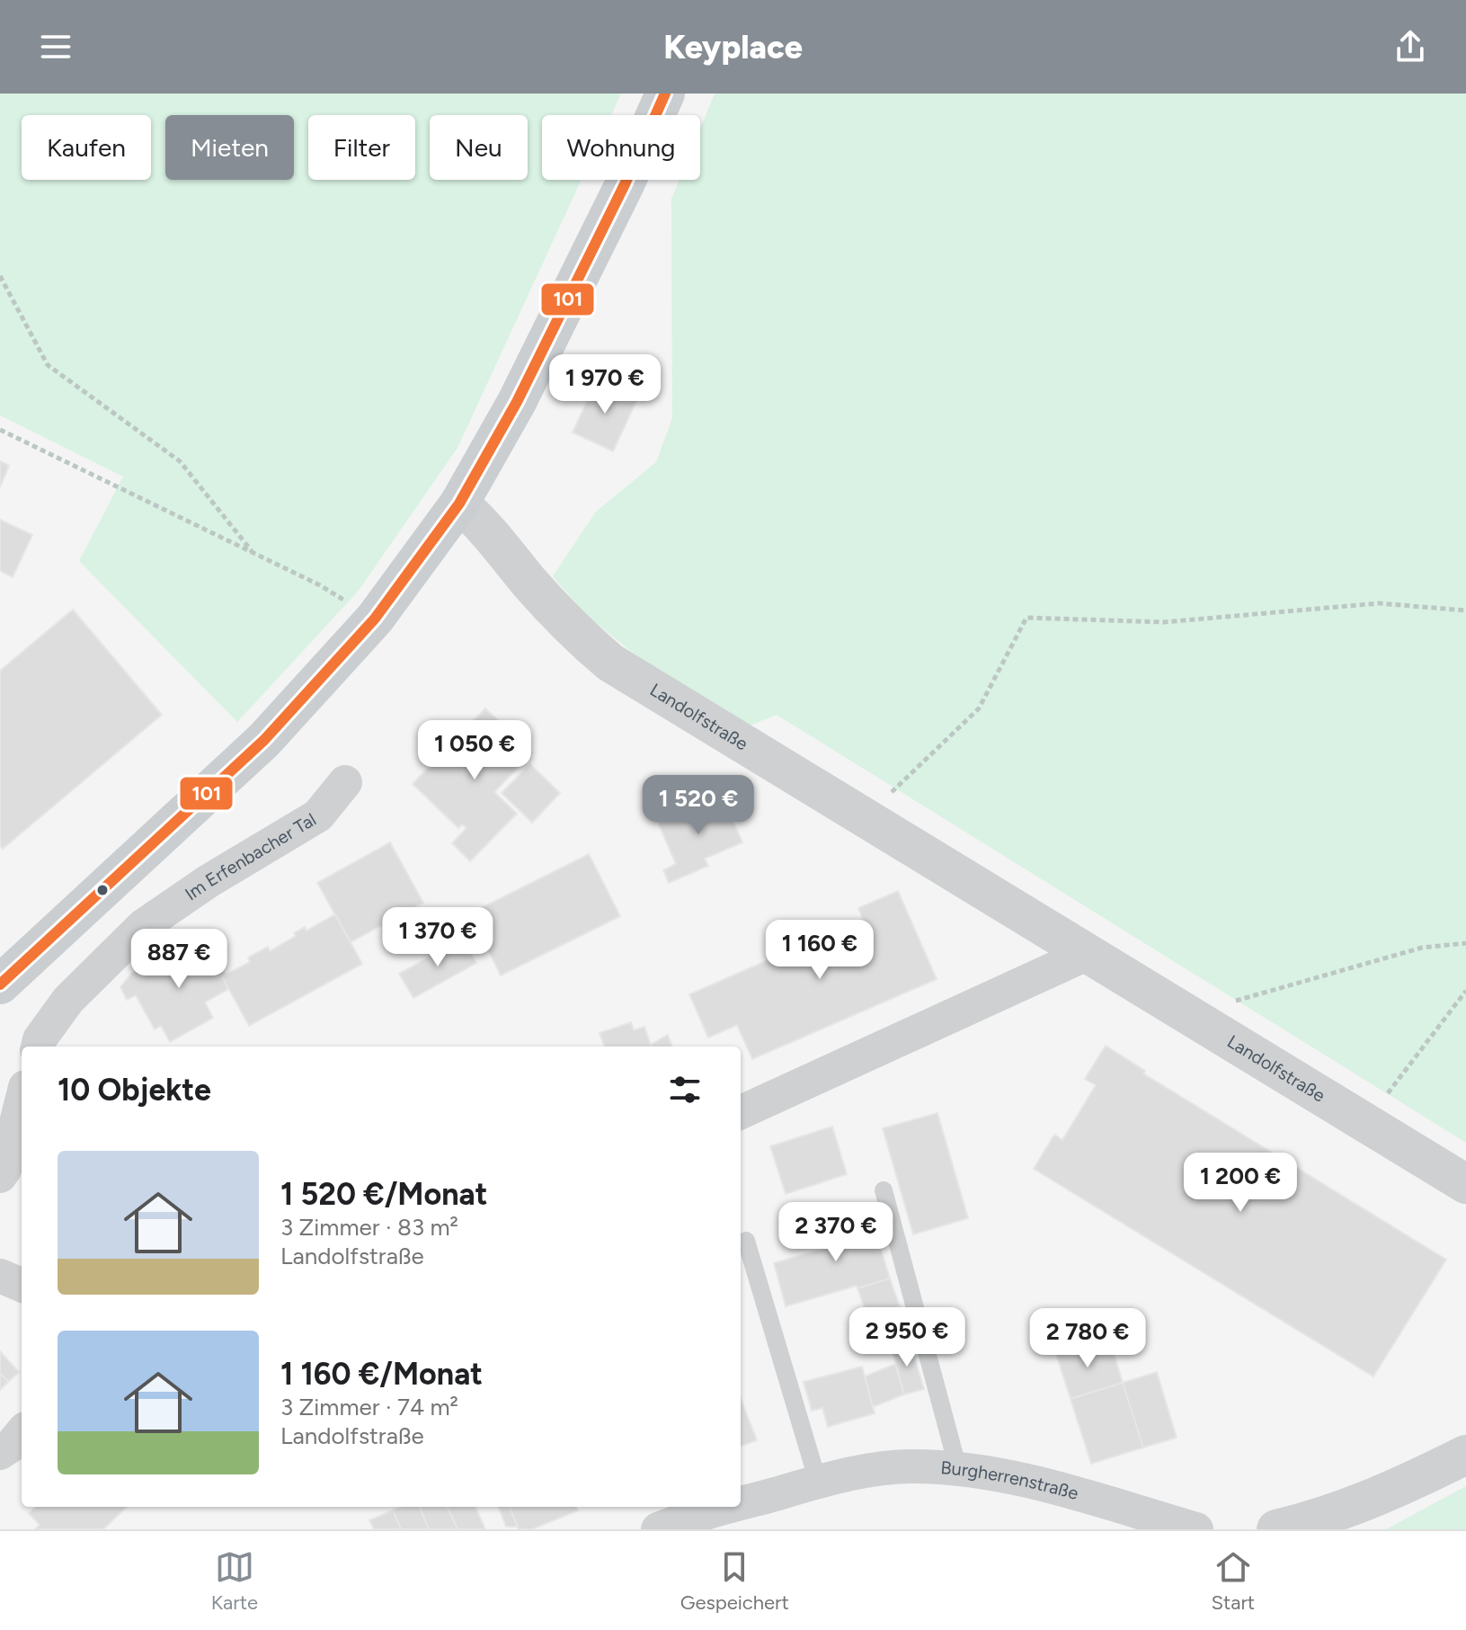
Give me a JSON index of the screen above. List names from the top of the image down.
{
  "streets": {
    "street": ["Landolfstraße", "Im Erfenbacher Tal", "Burgherrenstraße"]
  },
  "lines": ["transit line 101"],
  "page": {
    "header": "Keyplace",
    "chip": [
      "Kaufen",
      "Mieten",
      "Filter",
      "Neu",
      "Wohnung"
    ],
    "price": [
      "1 970 €",
      "1 050 €",
      "1 520 €",
      "1 370 €",
      "1 160 €",
      "887 €",
      "1 200 €",
      "2 370 €",
      "2 950 €",
      "2 780 €"
    ],
    "heading": "10 Objekte",
    "list": [
      {
        "name": "1 520 €/Monat",
        "note": "3 Zimmer · 83 m² · Landolfstraße"
      },
      {
        "name": "1 160 €/Monat",
        "note": "3 Zimmer · 74 m² · Landolfstraße"
      }
    ],
    "tabs": ["Karte", "Gespeichert", "Start"]
  }
}
